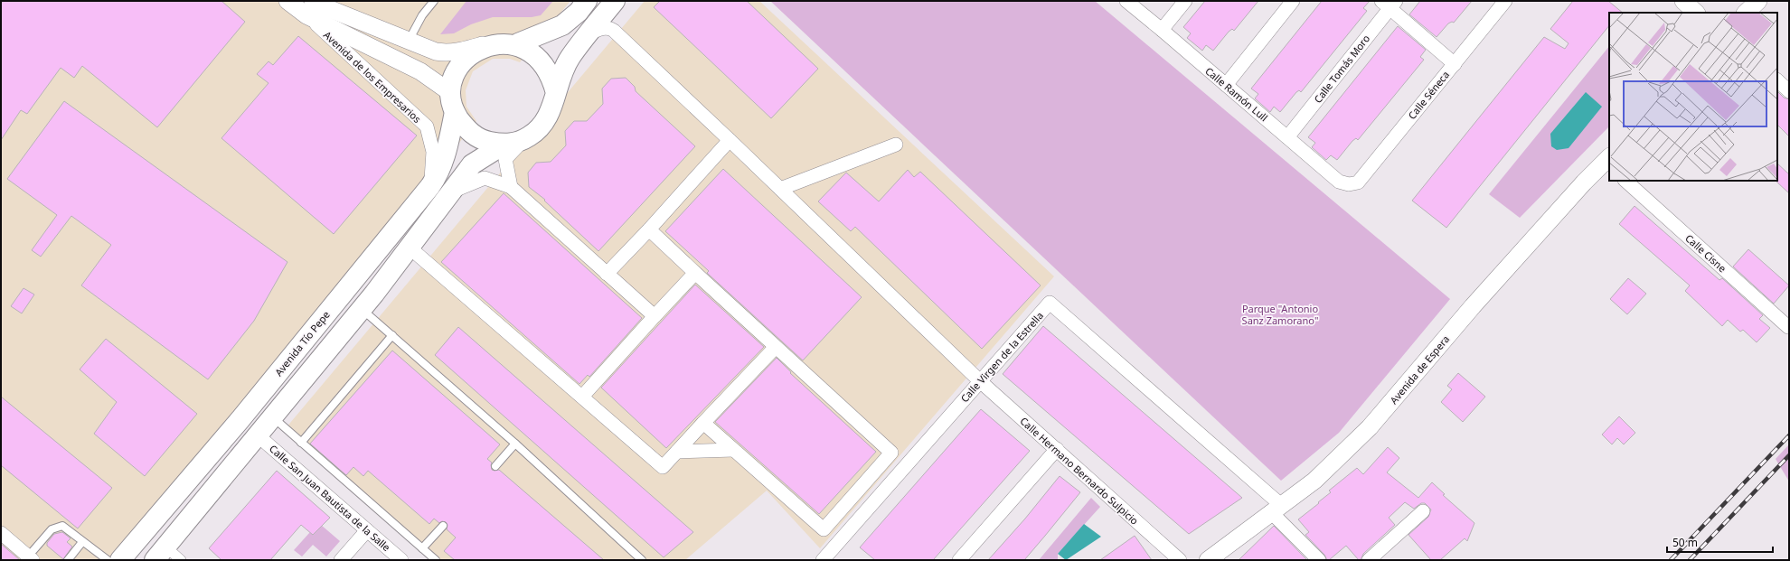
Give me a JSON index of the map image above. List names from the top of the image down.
{
  "streets": {
    "main road": ["Avenida Tío Pepe"],
    "street": [
      "Calle Tomás Moro",
      "Avenida de los Empresarios",
      "Calle Ramón Lull",
      "Calle Séneca",
      "Calle Cisne",
      "Calle Virgen de la Estrella",
      "Avenida de Espera",
      "Calle Hermano Bernardo Sulpicio",
      "Calle San Juan Bautista de la Salle"
    ]
  },
  "crossings": [
    ["Calle Tomás Moro", "Calle Ramón Lull"],
    ["Avenida de los Empresarios", "Avenida Tío Pepe"],
    ["Calle Ramón Lull", "Calle Séneca"],
    ["Calle Virgen de la Estrella", "Avenida de Espera"],
    ["Calle Virgen de la Estrella", "Calle Hermano Bernardo Sulpicio"]
  ],
  "parks": ["Parque \"Antonio Sanz Zamorano\""],
  "scale_bar": "50 m"
}
